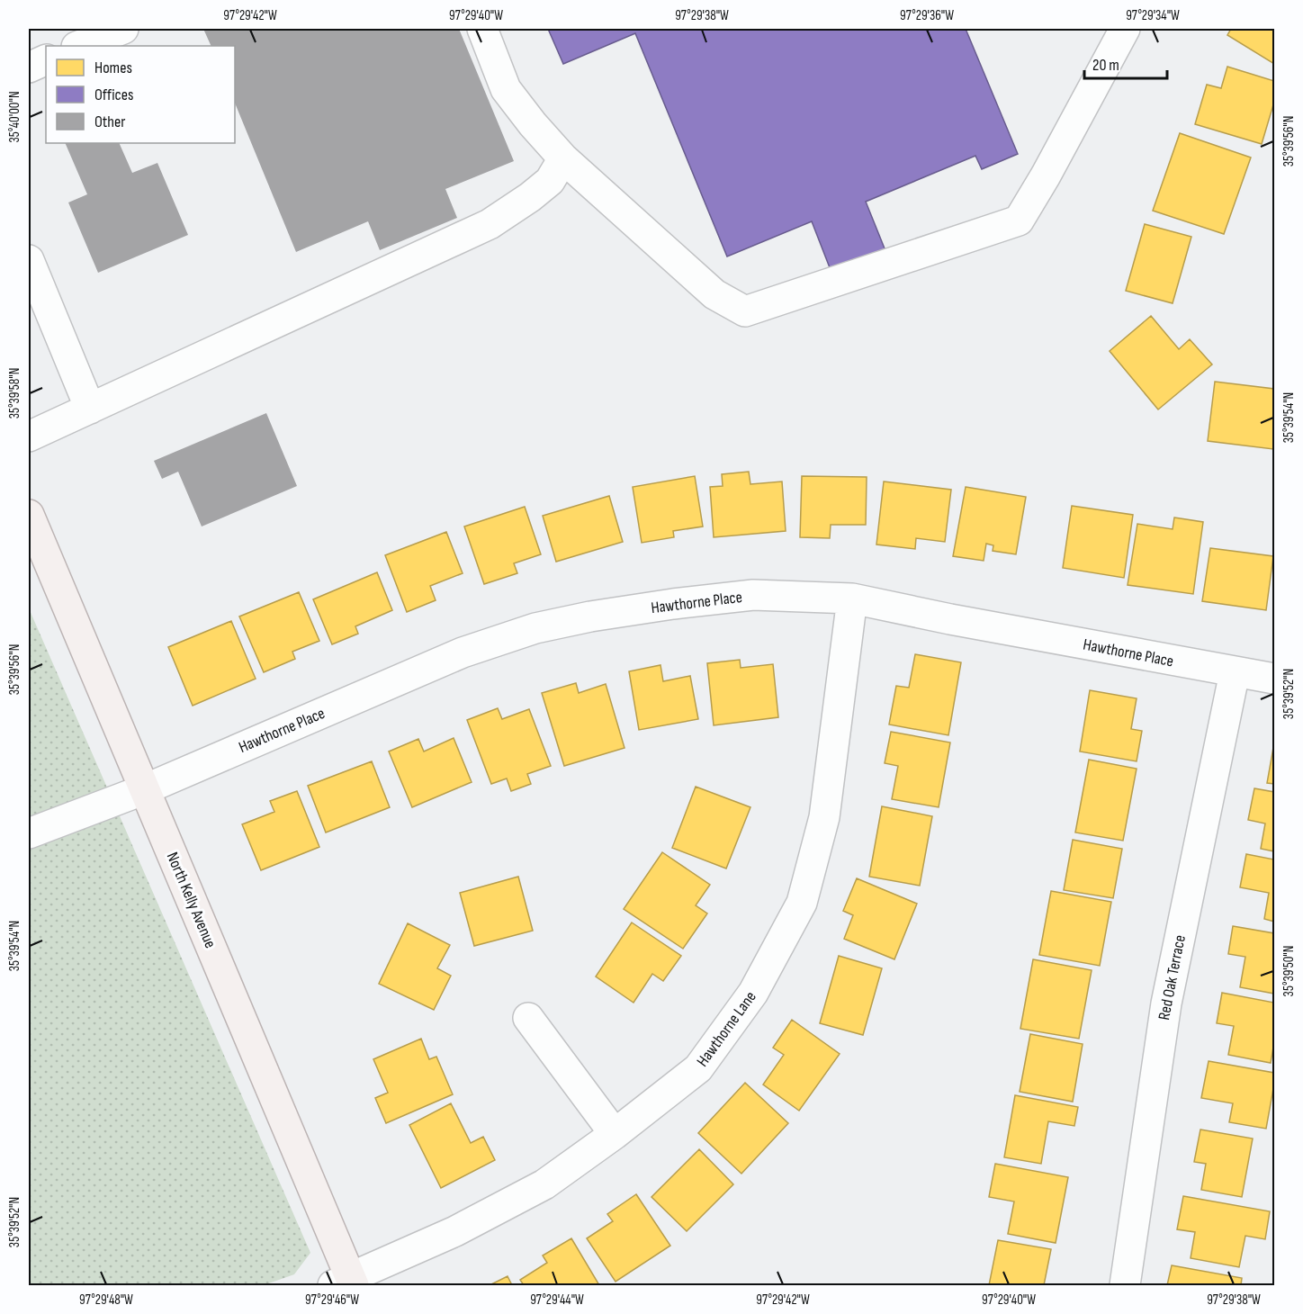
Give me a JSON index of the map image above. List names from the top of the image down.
{
  "streets": {
    "main road": ["North Kelly Avenue"],
    "street": ["Hawthorne Place", "Red Oak Terrace", "Hawthorne Lane"]
  },
  "crossings": [
    ["Hawthorne Place", "North Kelly Avenue"],
    ["Hawthorne Place", "Red Oak Terrace"],
    ["Hawthorne Place", "Hawthorne Lane"],
    ["North Kelly Avenue", "Hawthorne Lane"]
  ],
  "legend": ["Homes", "Offices", "Other"],
  "scale_bar": "20 m",
  "coordinates": [
    "97°29'42\"W",
    "97°29'40\"W",
    "97°29'38\"W",
    "97°29'36\"W",
    "97°29'34\"W",
    "35°40'00\"N",
    "35°39'56\"N",
    "35°39'58\"N",
    "35°39'54\"N",
    "35°39'52\"N",
    "35°39'50\"N",
    "97°29'48\"W",
    "97°29'46\"W",
    "97°29'44\"W"
  ]
}
